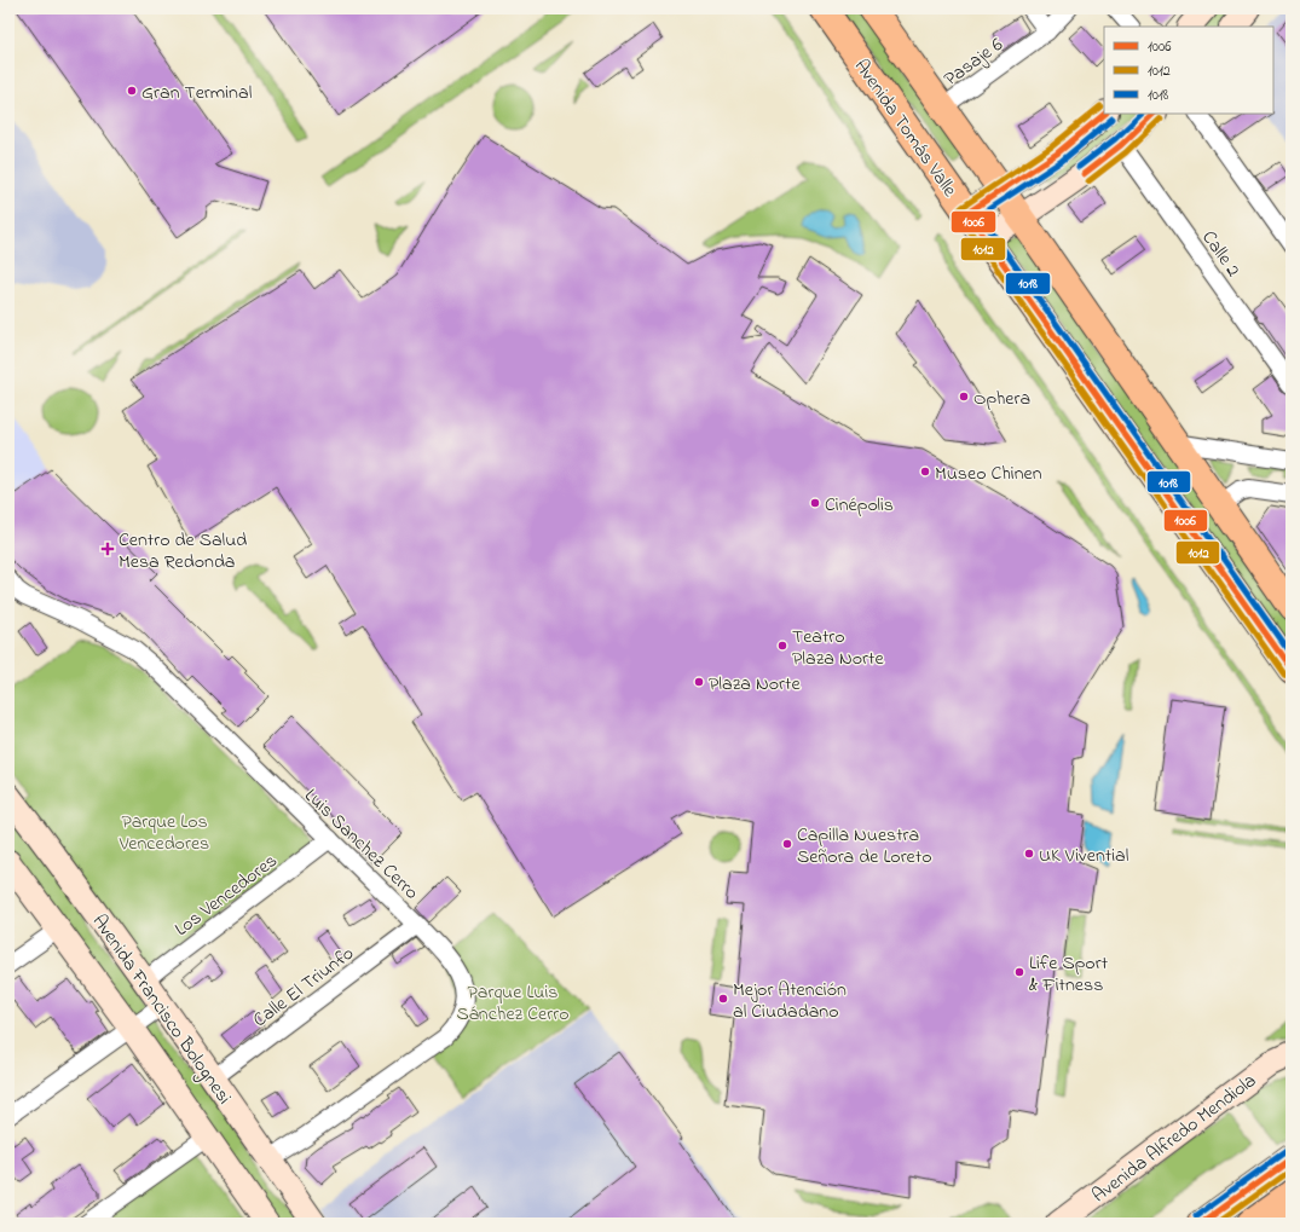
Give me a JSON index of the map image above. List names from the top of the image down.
{
  "streets": {
    "main road": ["Avenida Tomás Valle", "Avenida Francisco Bolognesi", "Avenida Alfredo Mendiola"],
    "street": [
      "Pasaje 6",
      "Calle 2",
      "Luis Sanchez Cerro",
      "Los Vencedores",
      "Calle El Triunfo"
    ]
  },
  "crossings": [
    ["Pasaje 6", "Avenida Tomás Valle"],
    ["Luis Sanchez Cerro", "Los Vencedores"],
    ["Luis Sanchez Cerro", "Calle El Triunfo"],
    ["Luis Sanchez Cerro", "Avenida Francisco Bolognesi"],
    ["Los Vencedores", "Avenida Francisco Bolognesi"],
    ["Calle El Triunfo", "Avenida Francisco Bolognesi"]
  ],
  "parks": ["Parque Los Vencedores", "Parque Luis Sánchez Cerro"],
  "places": {
    "other": [
      "Gran Terminal",
      "Ophera",
      "Museo Chinen",
      "Cinépolis",
      "Teatro Plaza Norte",
      "Plaza Norte",
      "Capilla Nuestra Señora de Loreto",
      "UK Vivential",
      "Life Sport & Fitness",
      "Mejor Atención al Ciudadano"
    ],
    "health": ["Centro de Salud Mesa Redonda"]
  },
  "lines": ["transit line 1012", "transit line 1006", "transit line 1018"],
  "legend": ["1006", "1012", "1018"]
}
